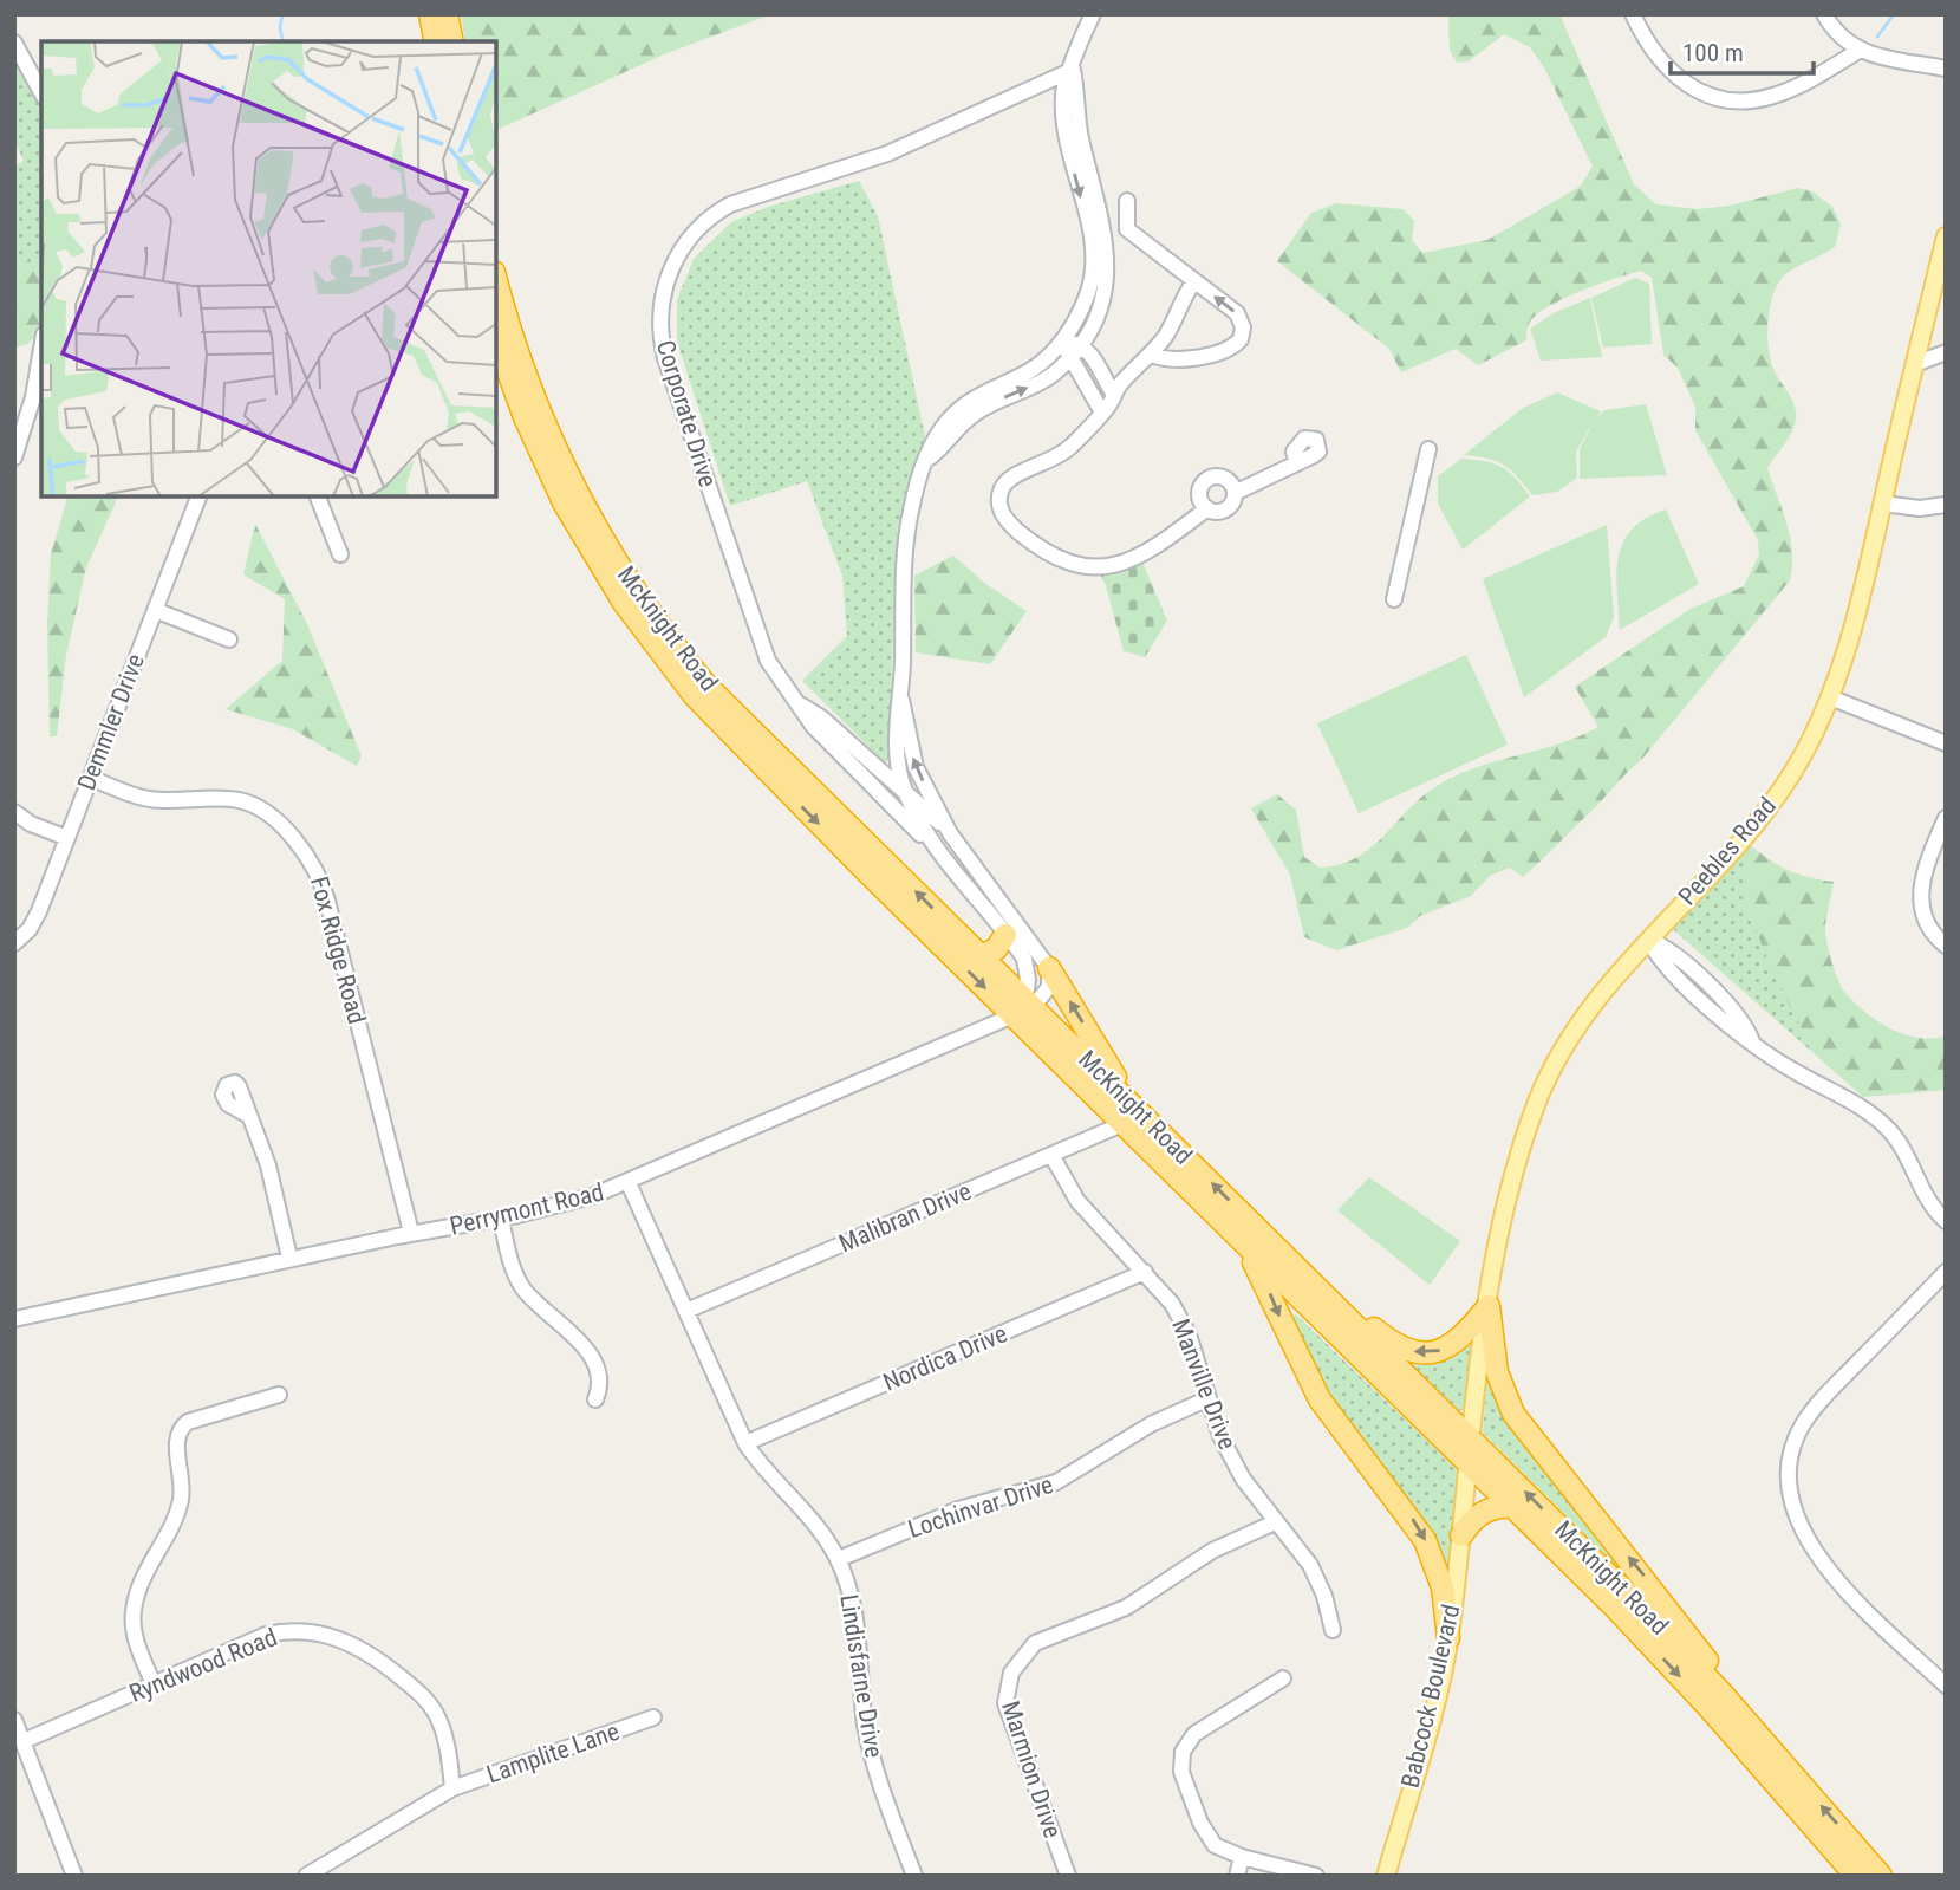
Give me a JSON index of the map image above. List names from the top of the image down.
{
  "streets": {
    "highway": ["McKnight Road"],
    "main road": ["Peebles Road", "Babcock Boulevard"],
    "street": [
      "Corporate Drive",
      "Demmler Drive",
      "Fox Ridge Road",
      "Perrymont Road",
      "Malibran Drive",
      "Nordica Drive",
      "Manville Drive",
      "Lochinvar Drive",
      "Ryndwood Road",
      "Lindisfarne Drive",
      "Lamplite Lane",
      "Marmion Drive"
    ]
  },
  "crossings": [
    ["McKnight Road", "Peebles Road"],
    ["McKnight Road", "Perrymont Road"],
    ["McKnight Road", "Malibran Drive"],
    ["McKnight Road", "Babcock Boulevard"],
    ["Demmler Drive", "Fox Ridge Road"],
    ["Peebles Road", "Babcock Boulevard"],
    ["Fox Ridge Road", "Perrymont Road"],
    ["Perrymont Road", "Lindisfarne Drive"],
    ["Malibran Drive", "Manville Drive"],
    ["Malibran Drive", "Lindisfarne Drive"],
    ["Nordica Drive", "Manville Drive"],
    ["Nordica Drive", "Lindisfarne Drive"],
    ["Manville Drive", "Lochinvar Drive"],
    ["Manville Drive", "Marmion Drive"],
    ["Lochinvar Drive", "Lindisfarne Drive"],
    ["Ryndwood Road", "Lamplite Lane"]
  ],
  "scale_bar": "100 m"
}
